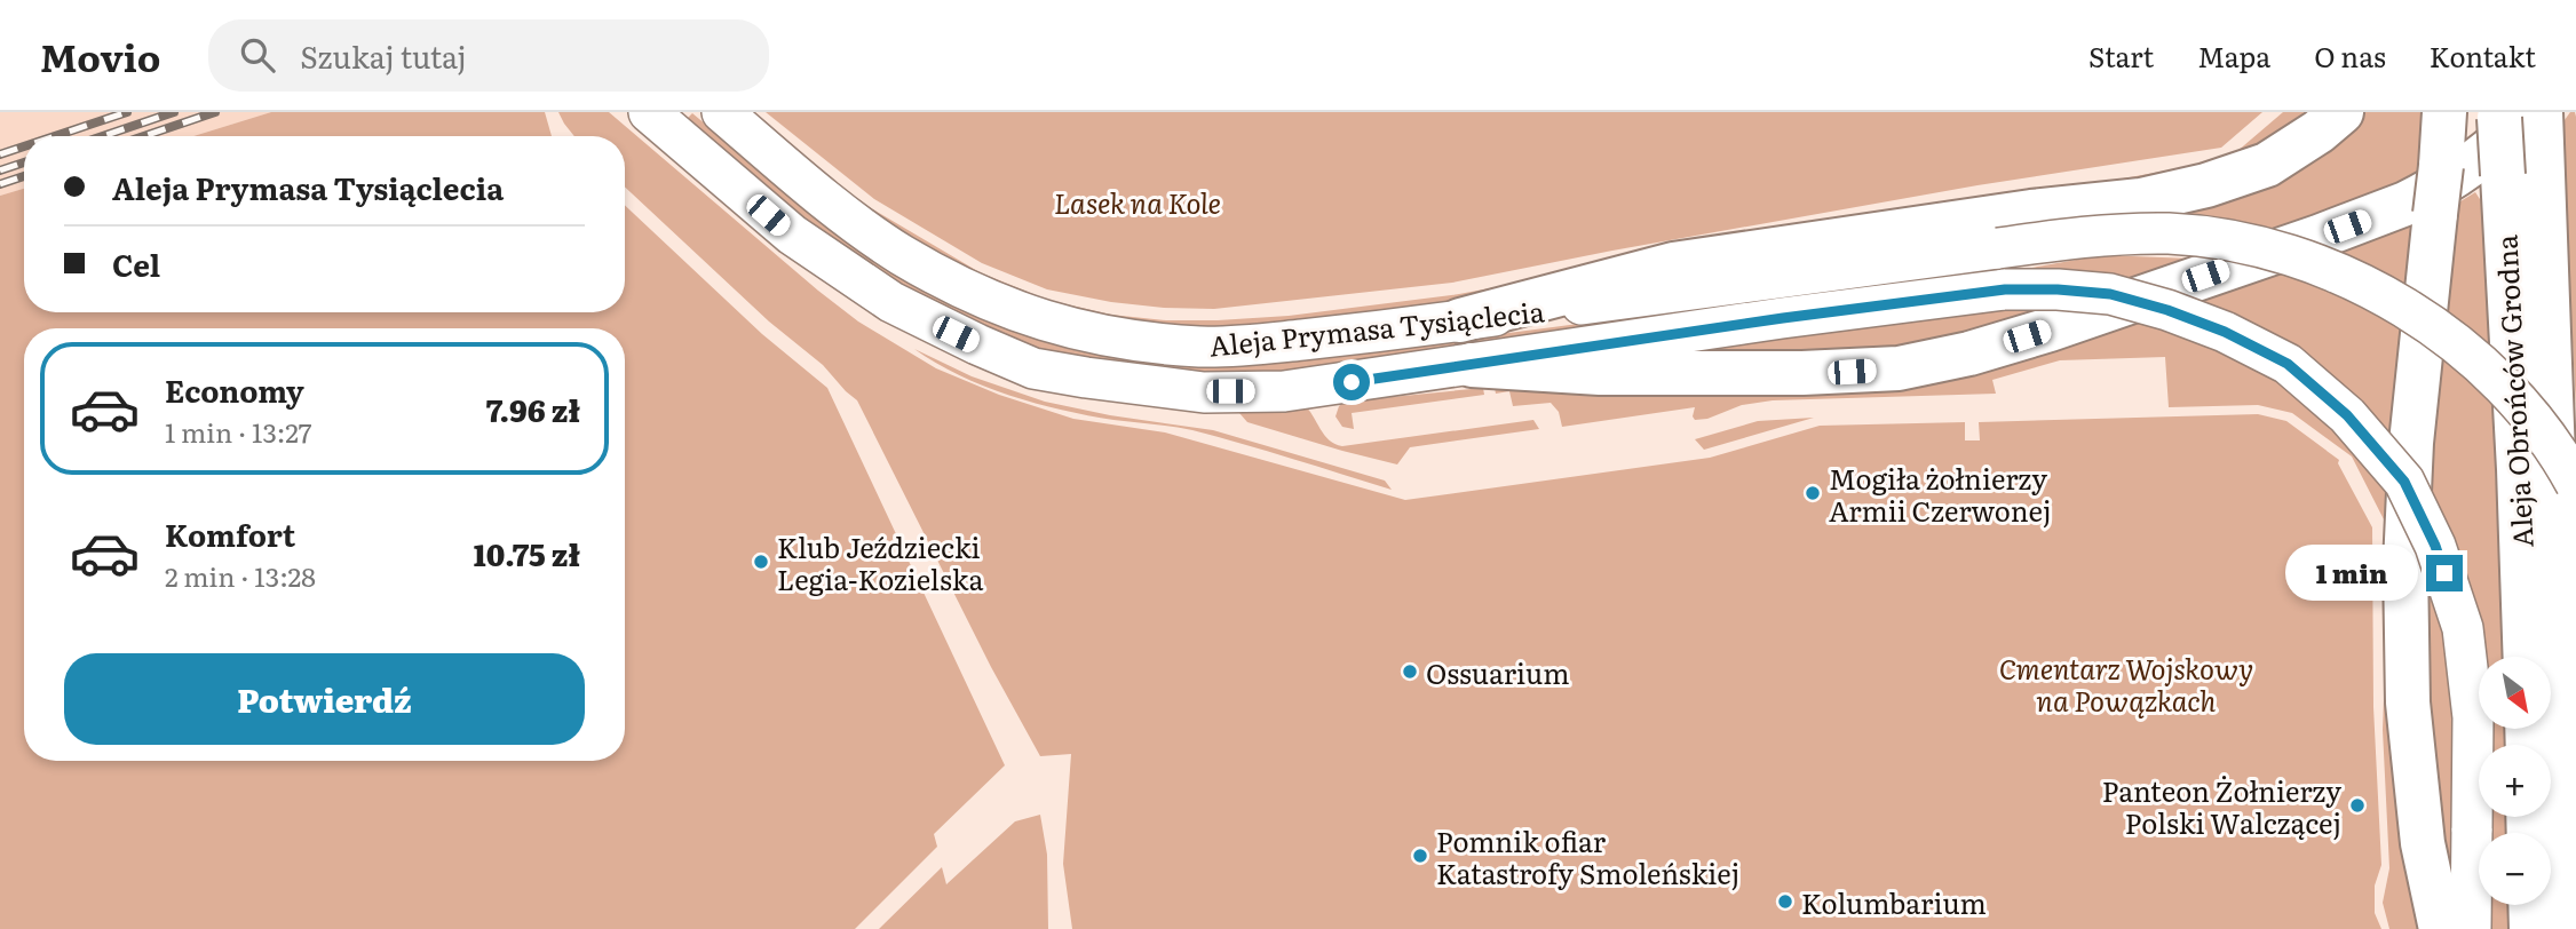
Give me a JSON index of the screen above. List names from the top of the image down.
{
  "streets": {
    "highway": ["Aleja Obrońców Grodna"],
    "main road": ["Aleja Prymasa Tysiąclecia"]
  },
  "parks": ["Lasek na Kole", "Cmentarz Wojskowy na Powązkach"],
  "places": [
    "Mogiła żołnierzy Armii Czerwonej",
    "Klub Jeździecki Legia-Kozielska",
    "Ossuarium",
    "Panteon Żołnierzy Polski Walczącej",
    "Pomnik ofiar Katastrofy Smoleńskiej",
    "Kolumbarium"
  ],
  "north": "bottom right",
  "page": {
    "header": "Movio",
    "search": "Szukaj tutaj",
    "nav": [
      "Start",
      "Mapa",
      "O nas",
      "Kontakt"
    ],
    "banner": ["Aleja Prymasa Tysiąclecia", "Cel"],
    "list": [
      {
        "name": "Economy",
        "note": "1 min · 13:27",
        "value": "7.96 zł"
      },
      {
        "name": "Komfort",
        "note": "2 min · 13:28",
        "value": "10.75 zł"
      }
    ],
    "bubble": "1 min",
    "buttons": "Potwierdź",
    "map_buttons": ["+", "−"]
  }
}
